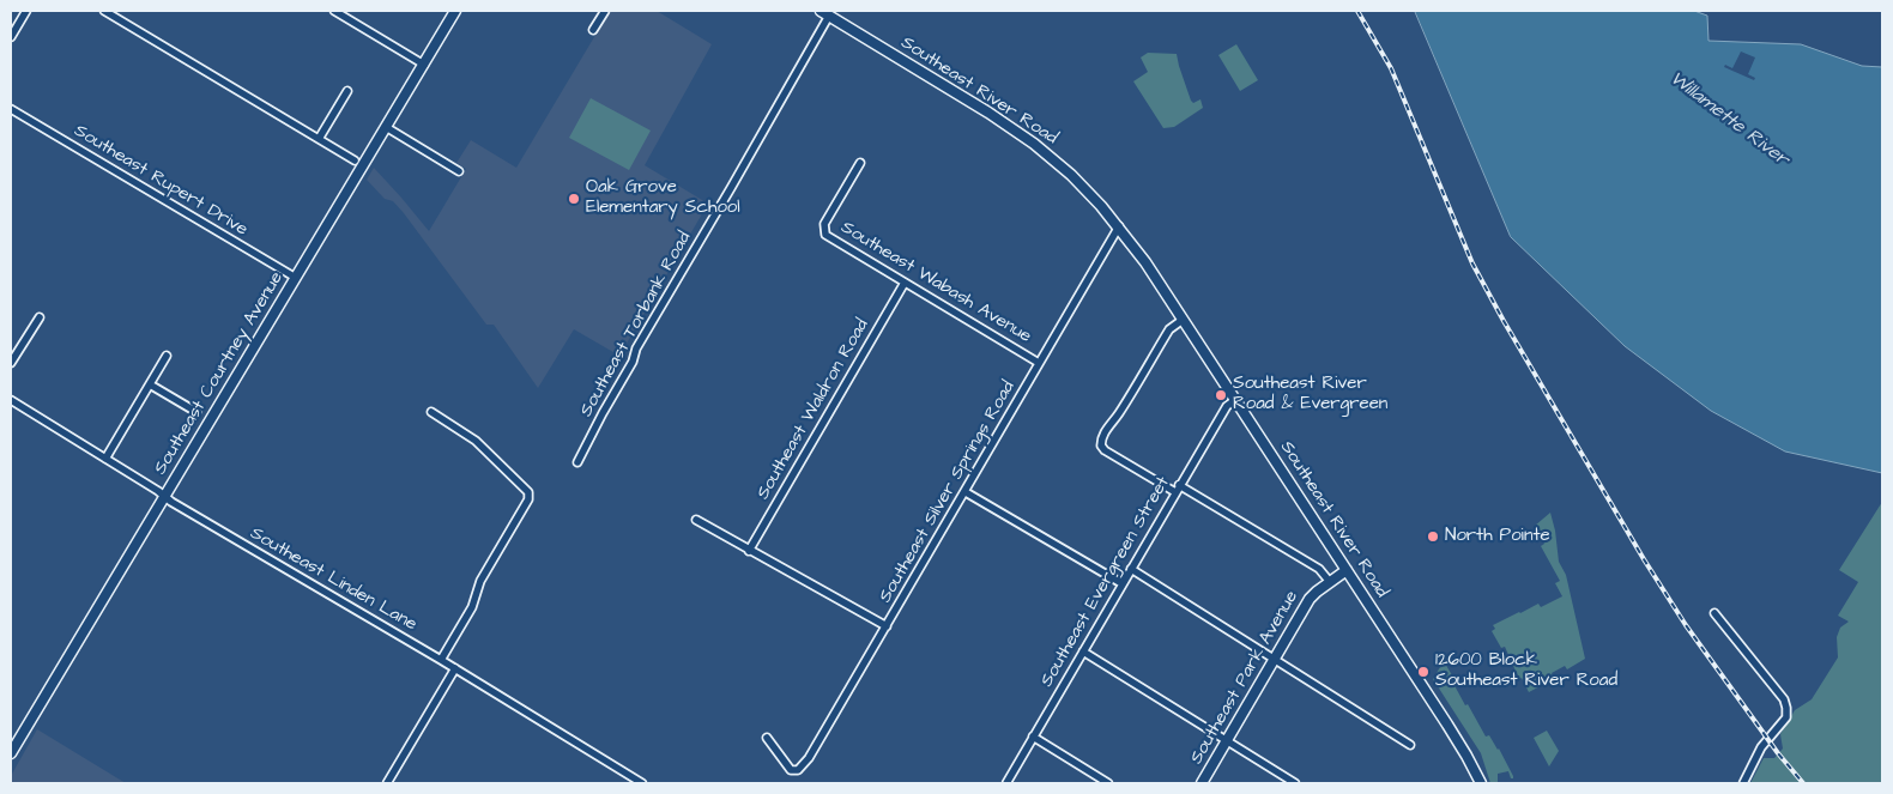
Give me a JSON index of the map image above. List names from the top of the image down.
{
  "streets": {
    "street": [
      "Southeast River Road",
      "Southeast Rupert Drive",
      "Southeast Wabash Avenue",
      "Southeast Torbank Road",
      "Southeast Courtney Avenue",
      "Southeast Waldron Road",
      "Southeast Silver Springs Road",
      "Southeast Linden Lane",
      "Southeast Evergreen Street",
      "Southeast Park Avenue"
    ]
  },
  "crossings": [
    ["Southeast River Road", "Southeast Torbank Road"],
    ["Southeast River Road", "Southeast Silver Springs Road"],
    ["Southeast River Road", "Southeast Evergreen Street"],
    ["Southeast River Road", "Southeast Park Avenue"],
    ["Southeast Rupert Drive", "Southeast Courtney Avenue"],
    ["Southeast Wabash Avenue", "Southeast Waldron Road"],
    ["Southeast Wabash Avenue", "Southeast Silver Springs Road"],
    ["Southeast Courtney Avenue", "Southeast Linden Lane"]
  ],
  "water": ["Willamette River"],
  "places": [
    "Oak Grove Elementary School",
    "Southeast River Road & Evergreen",
    "North Pointe",
    "12600 Block Southeast River Road"
  ]
}
